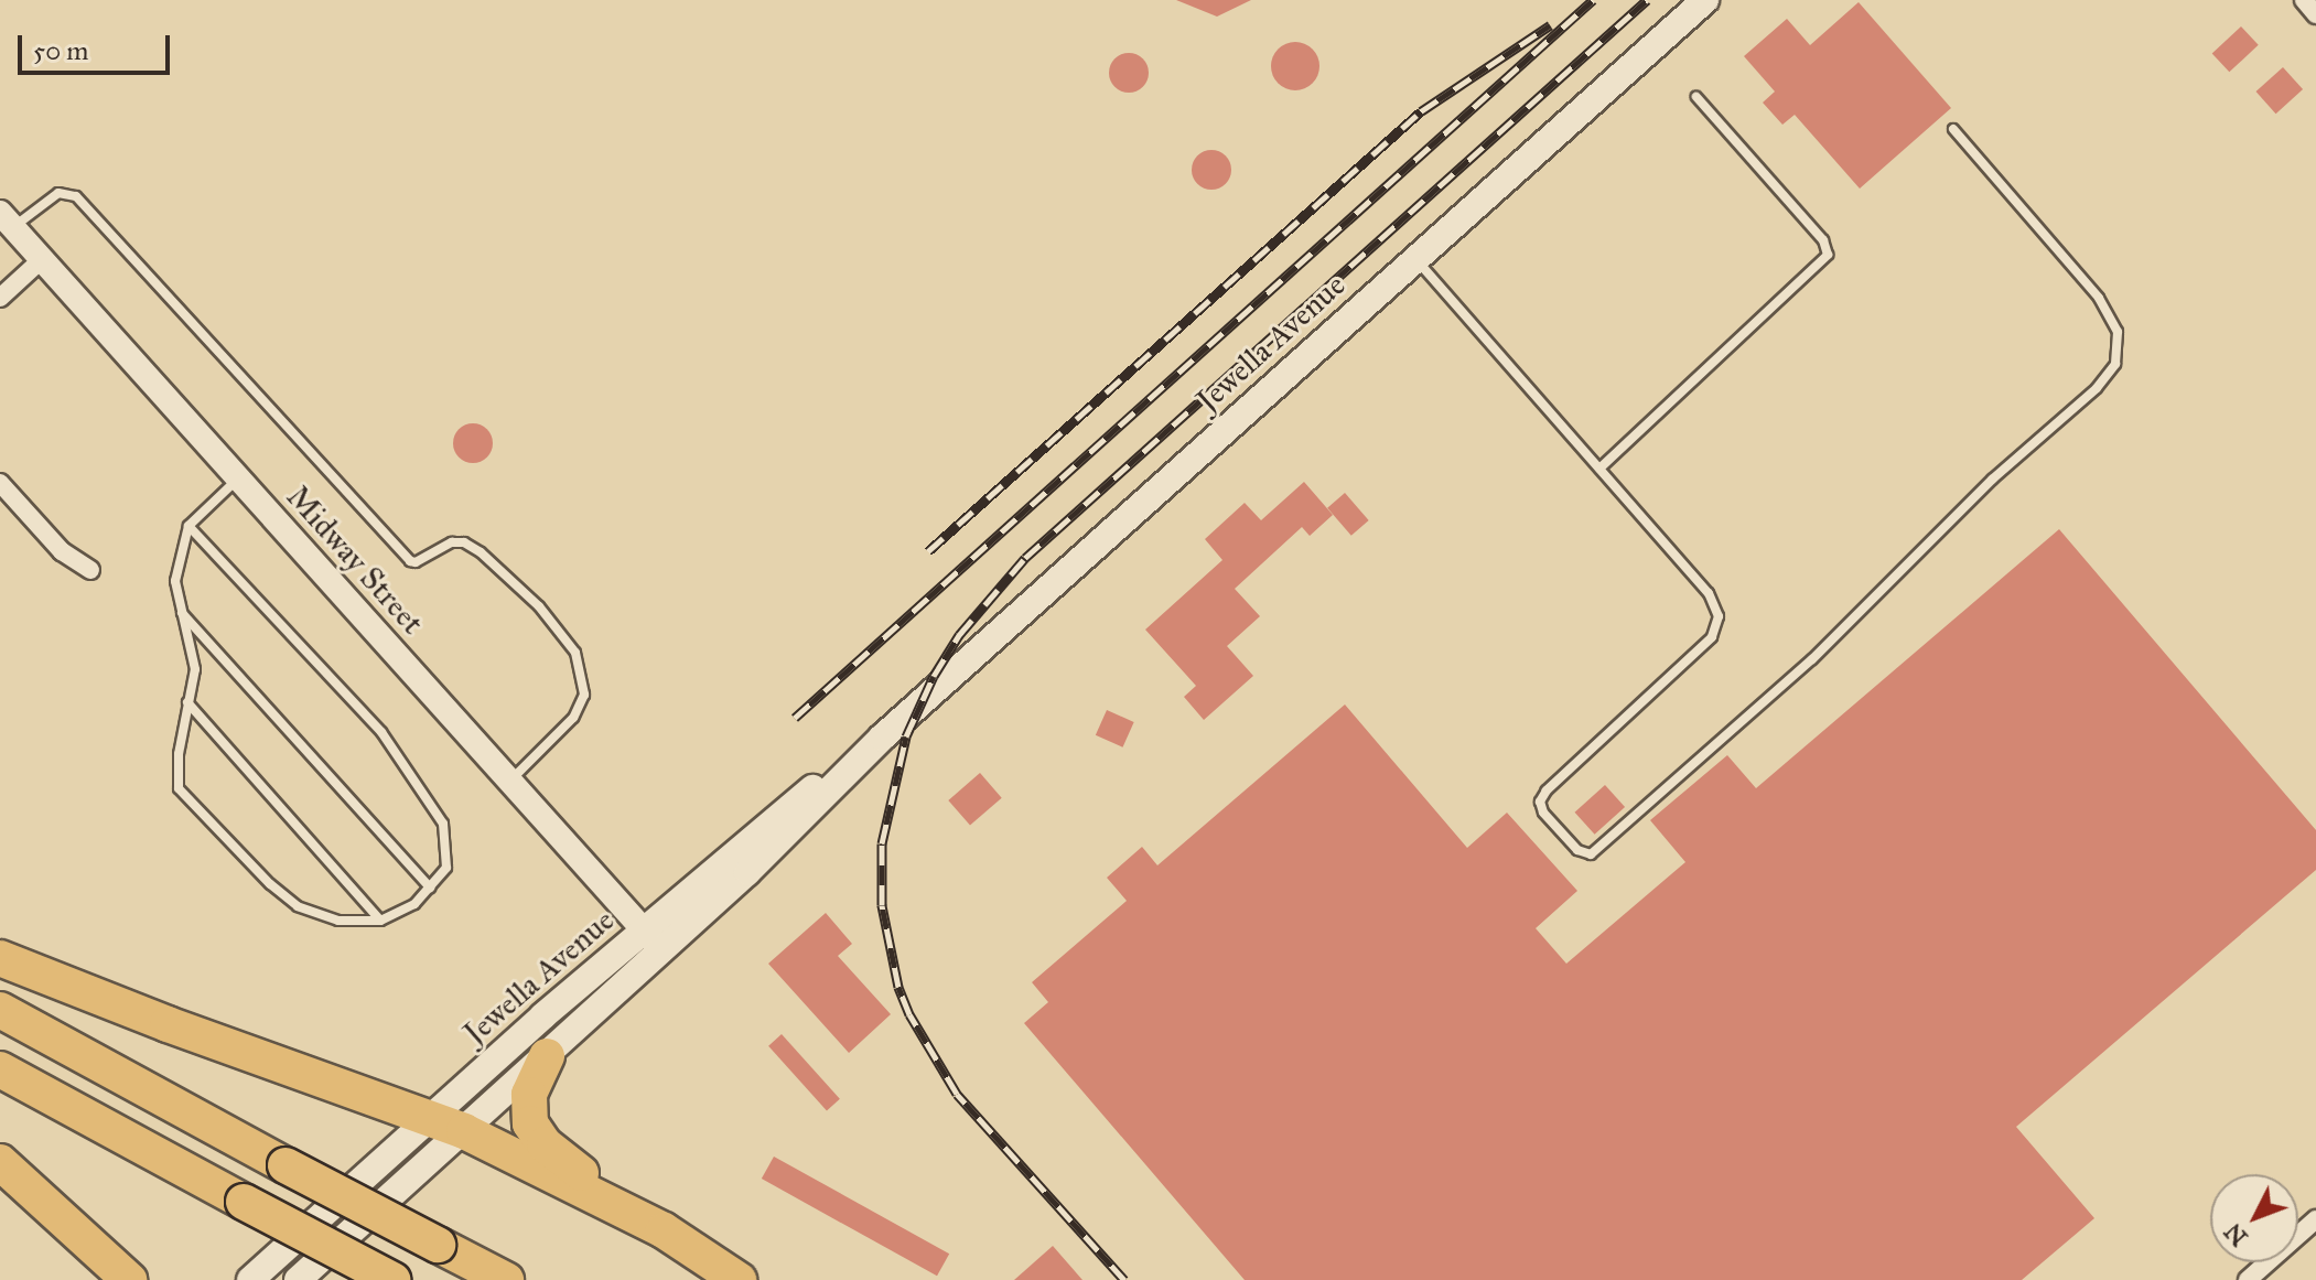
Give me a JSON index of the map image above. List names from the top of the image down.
{
  "streets": {
    "main road": ["Jewella Avenue"],
    "street": ["Midway Street"]
  },
  "crossings": [
    ["Jewella Avenue", "Midway Street"]
  ],
  "scale_bar": "50 m",
  "north": "bottom left"
}
